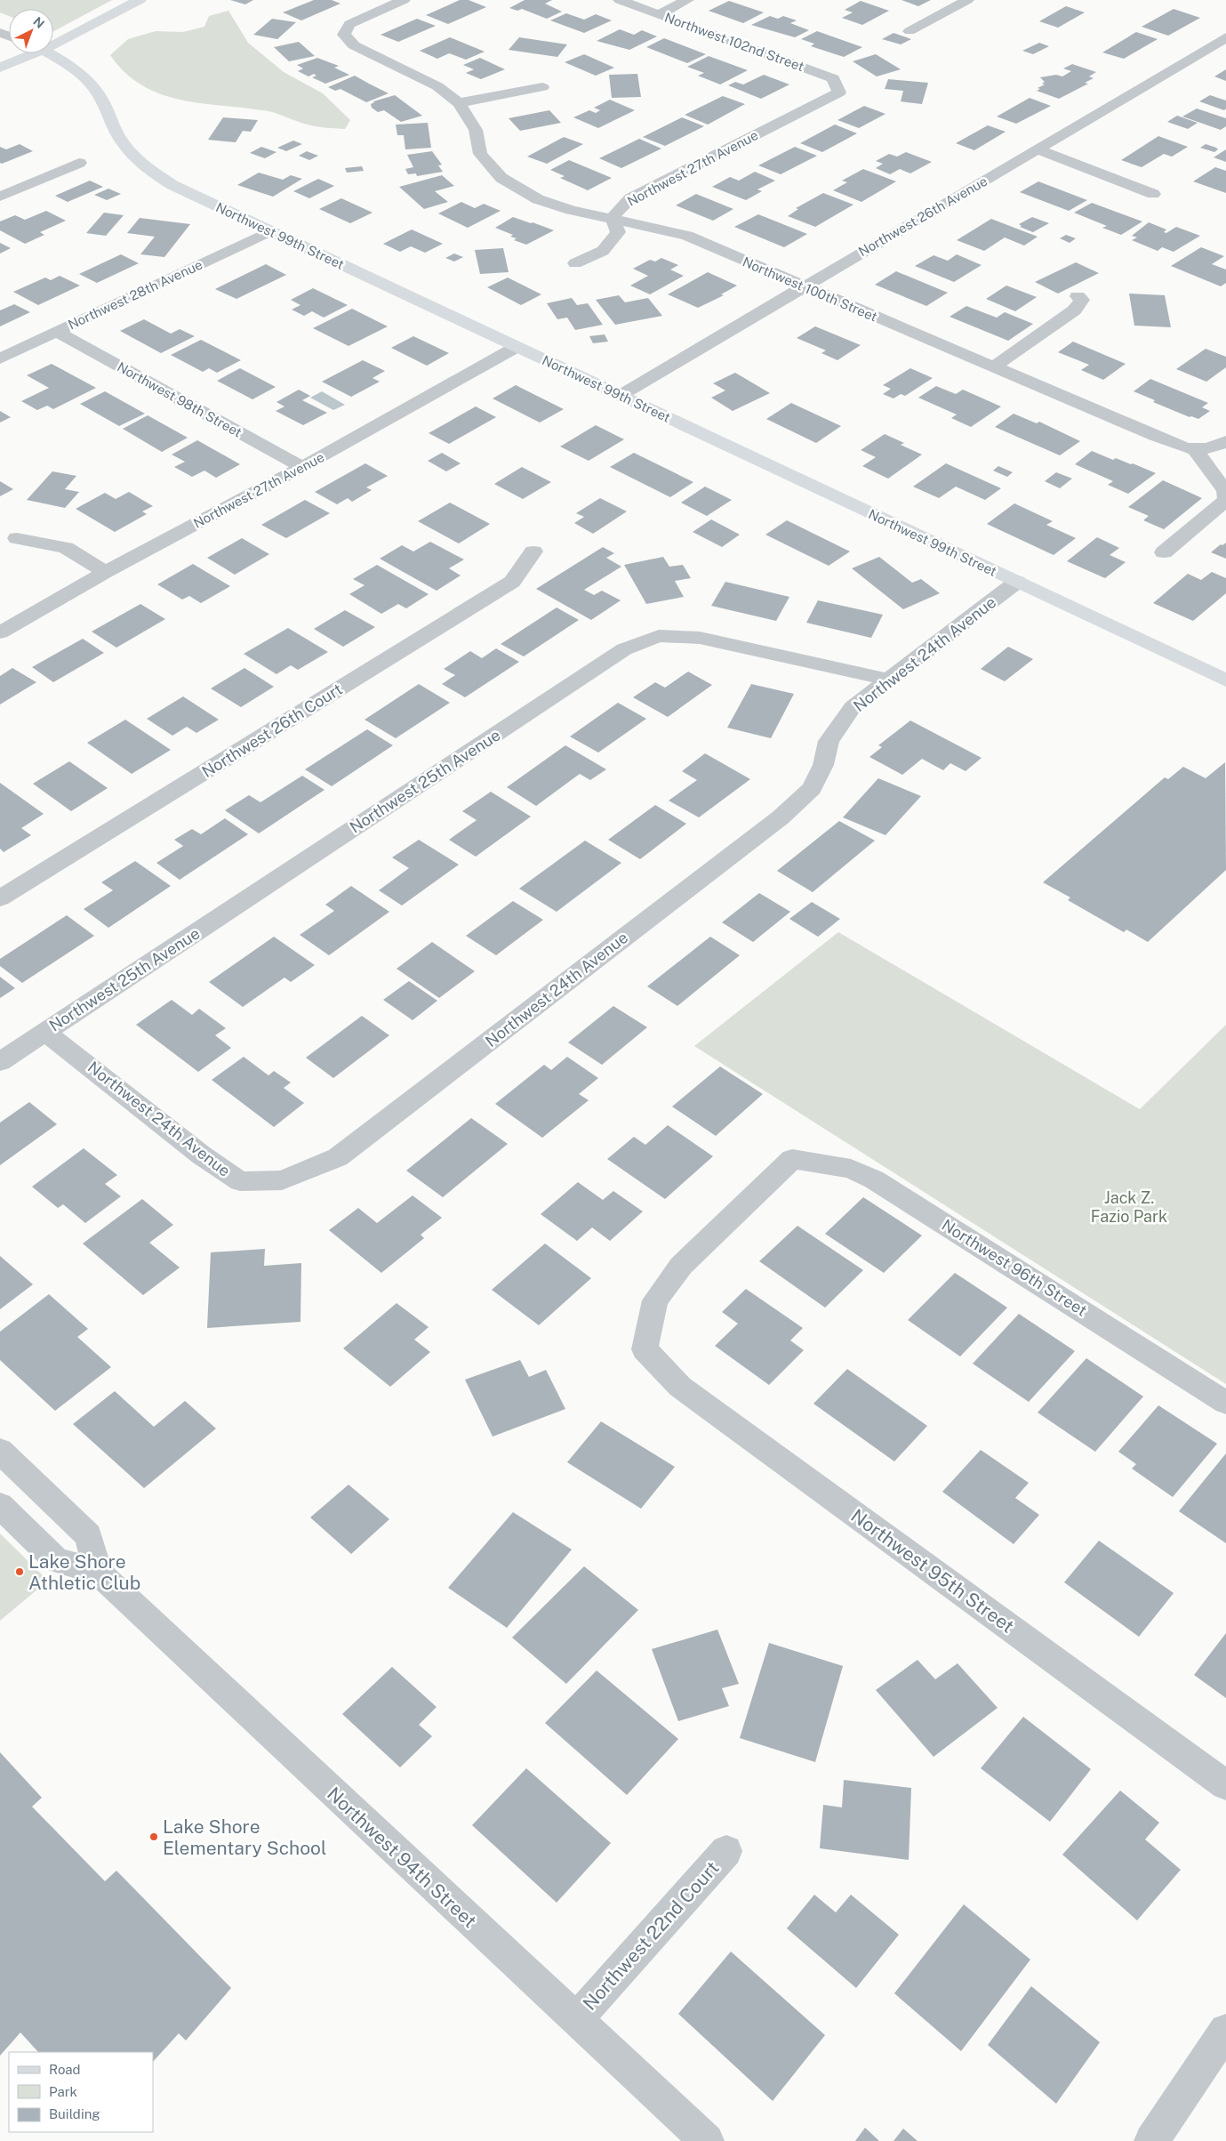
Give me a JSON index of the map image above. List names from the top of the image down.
{
  "streets": {
    "main road": ["Northwest 99th Street"],
    "street": [
      "Northwest 102nd Street",
      "Northwest 27th Avenue",
      "Northwest 26th Avenue",
      "Northwest 100th Street",
      "Northwest 28th Avenue",
      "Northwest 98th Street",
      "Northwest 24th Avenue",
      "Northwest 26th Court",
      "Northwest 25th Avenue",
      "Northwest 96th Street",
      "Northwest 95th Street",
      "Northwest 94th Street",
      "Northwest 22nd Court"
    ]
  },
  "crossings": [
    ["Northwest 102nd Street", "Northwest 27th Avenue"],
    ["Northwest 27th Avenue", "Northwest 99th Street"],
    ["Northwest 27th Avenue", "Northwest 100th Street"],
    ["Northwest 27th Avenue", "Northwest 98th Street"],
    ["Northwest 26th Avenue", "Northwest 99th Street"],
    ["Northwest 26th Avenue", "Northwest 100th Street"],
    ["Northwest 99th Street", "Northwest 28th Avenue"],
    ["Northwest 99th Street", "Northwest 24th Avenue"],
    ["Northwest 28th Avenue", "Northwest 98th Street"],
    ["Northwest 24th Avenue", "Northwest 25th Avenue"],
    ["Northwest 96th Street", "Northwest 95th Street"],
    ["Northwest 94th Street", "Northwest 22nd Court"]
  ],
  "parks": ["Jack Z. Fazio Park"],
  "places": ["Lake Shore Athletic Club", "Lake Shore Elementary School"],
  "legend": ["Road", "Park", "Building"],
  "north": "top right"
}
